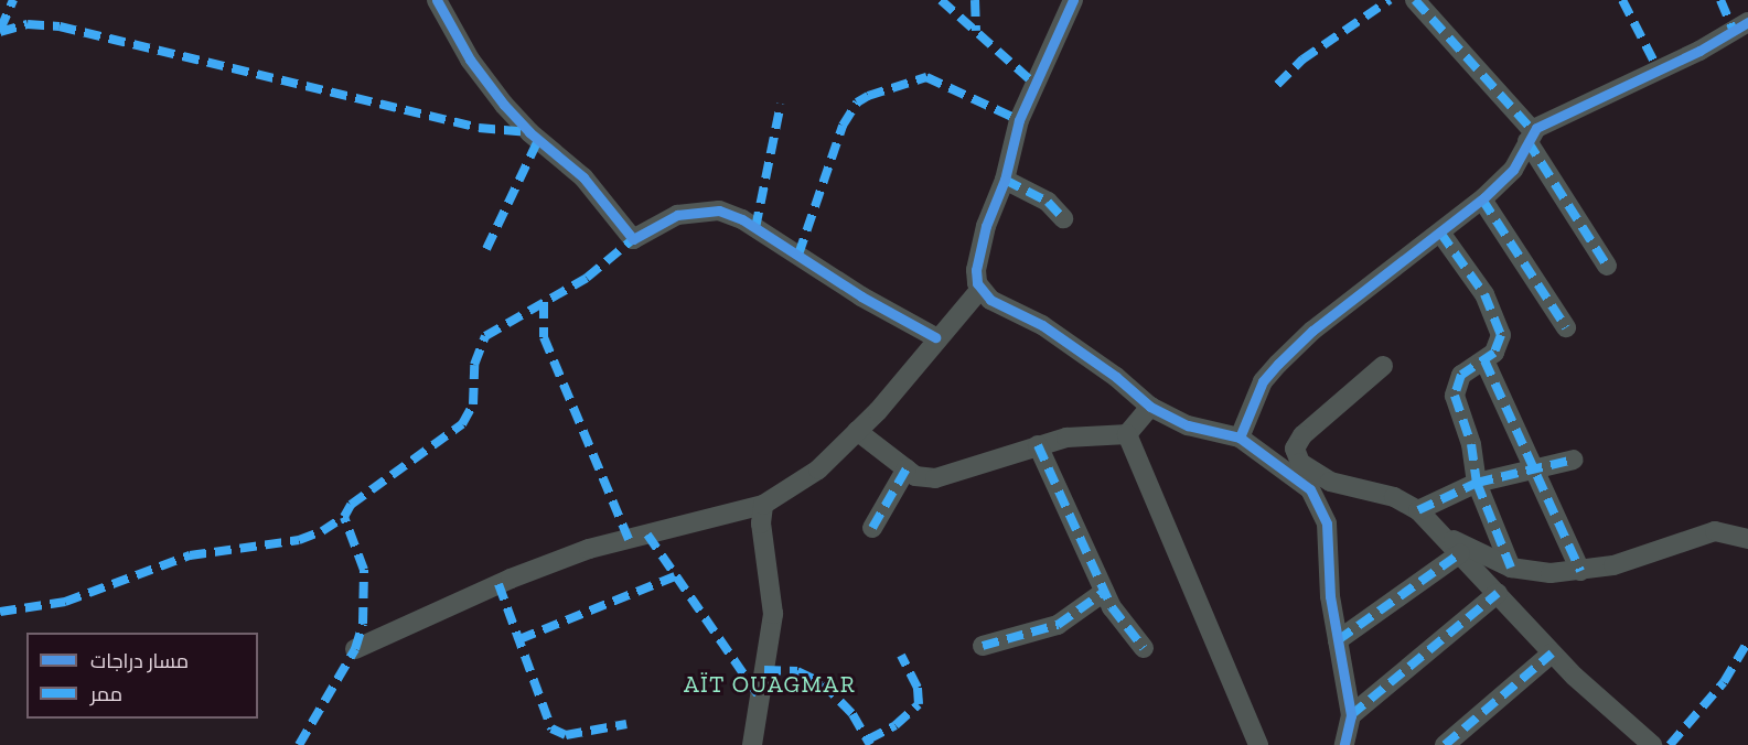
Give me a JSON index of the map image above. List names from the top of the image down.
{
  "districts": ["AÏT OUAGMAR"],
  "legend": ["مسار دراجات", "ممر"]
}
